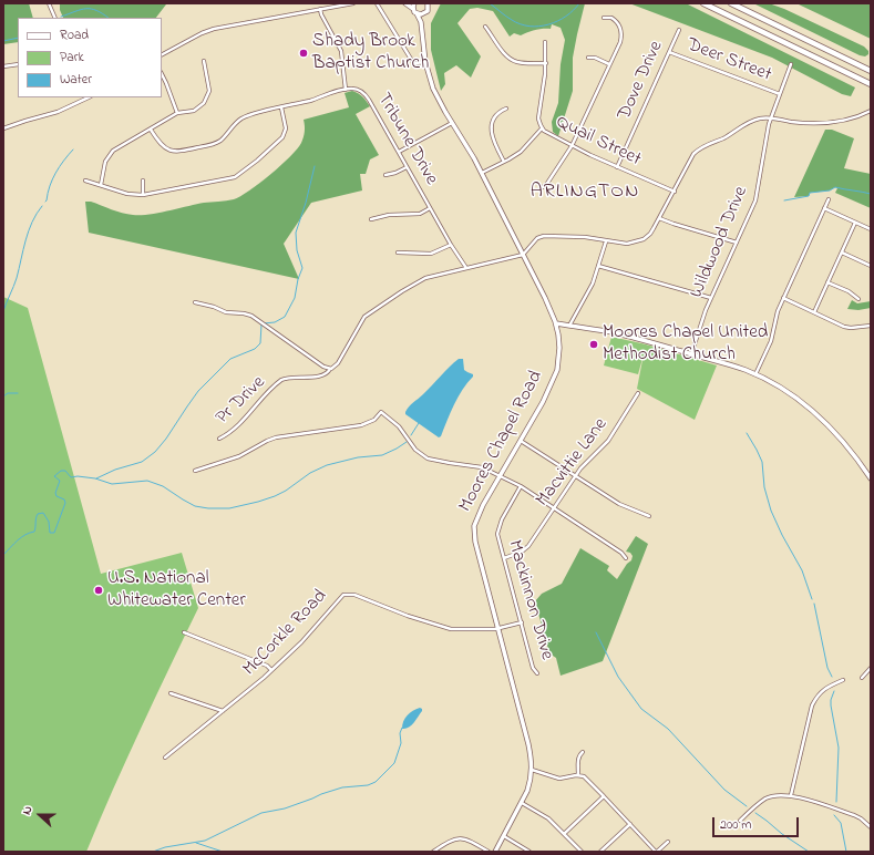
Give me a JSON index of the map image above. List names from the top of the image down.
{
  "streets": {
    "main road": ["Moores Chapel Road"],
    "street": [
      "Deer Street",
      "Dove Drive",
      "Tribune Drive",
      "Quail Street",
      "Wildwood Drive",
      "Pr Drive",
      "Macvittie Lane",
      "Mackinnon Drive",
      "McCorkle Road"
    ]
  },
  "crossings": [
    ["Deer Street", "Dove Drive"],
    ["Deer Street", "Wildwood Drive"],
    ["Dove Drive", "Quail Street"],
    ["Moores Chapel Road", "McCorkle Road"],
    ["Macvittie Lane", "Mackinnon Drive"],
    ["Mackinnon Drive", "McCorkle Road"]
  ],
  "districts": ["ARLINGTON"],
  "places": ["Shady Brook Baptist Church", "Moores Chapel United Methodist Church", "U.S. National Whitewater Center"],
  "legend": ["Road", "Park", "Water"],
  "scale_bar": "200 m",
  "north": "left"
}
